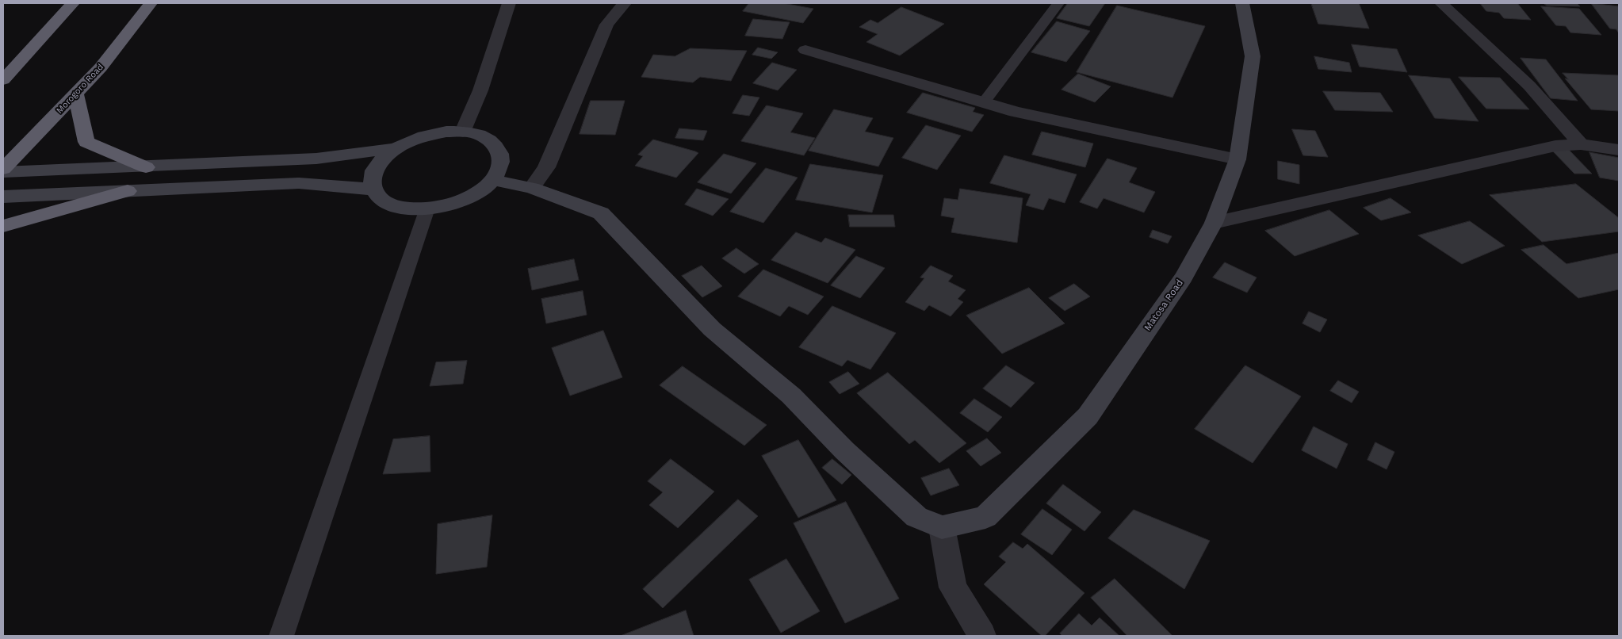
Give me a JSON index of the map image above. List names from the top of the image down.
{
  "streets": {
    "highway": ["Morogoro Road"],
    "street": ["Matosa Road"]
  }
}
